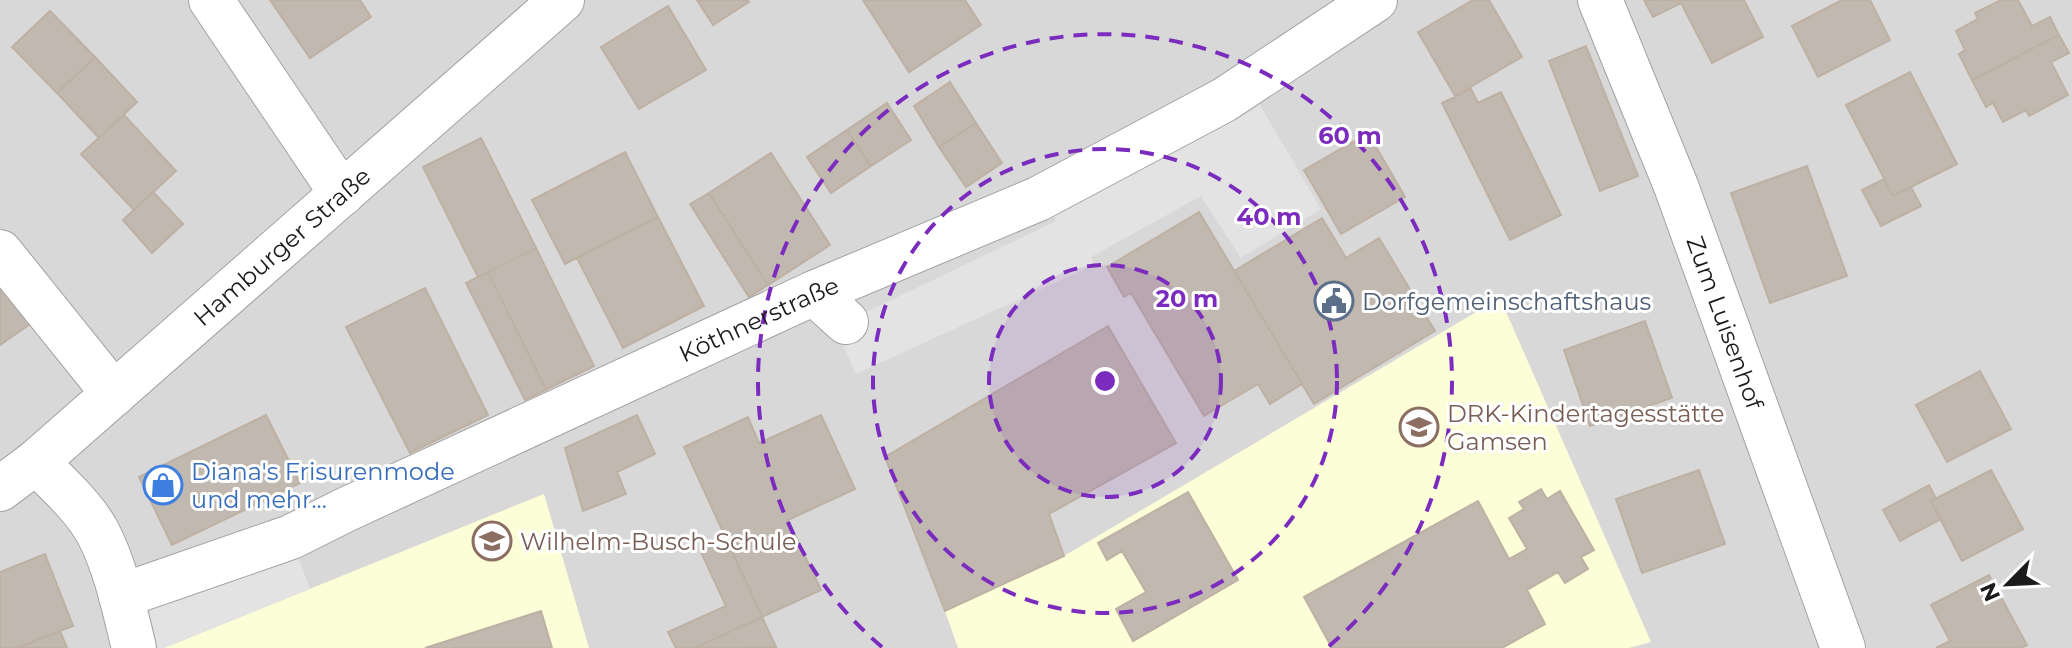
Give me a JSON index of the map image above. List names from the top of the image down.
{
  "streets": {
    "street": ["Hamburger Straße", "Köthnerstraße", "Zum Luisenhof"]
  },
  "places": {
    "public building": ["Dorfgemeinschaftshaus"],
    "school or university": ["DRK-Kindertagesstätte Gamsen", "Wilhelm-Busch-Schule"],
    "shop": ["Diana's Frisurenmode und mehr..."]
  },
  "north": "bottom left",
  "rings": ["60 m", "40 m", "20 m"]
}
